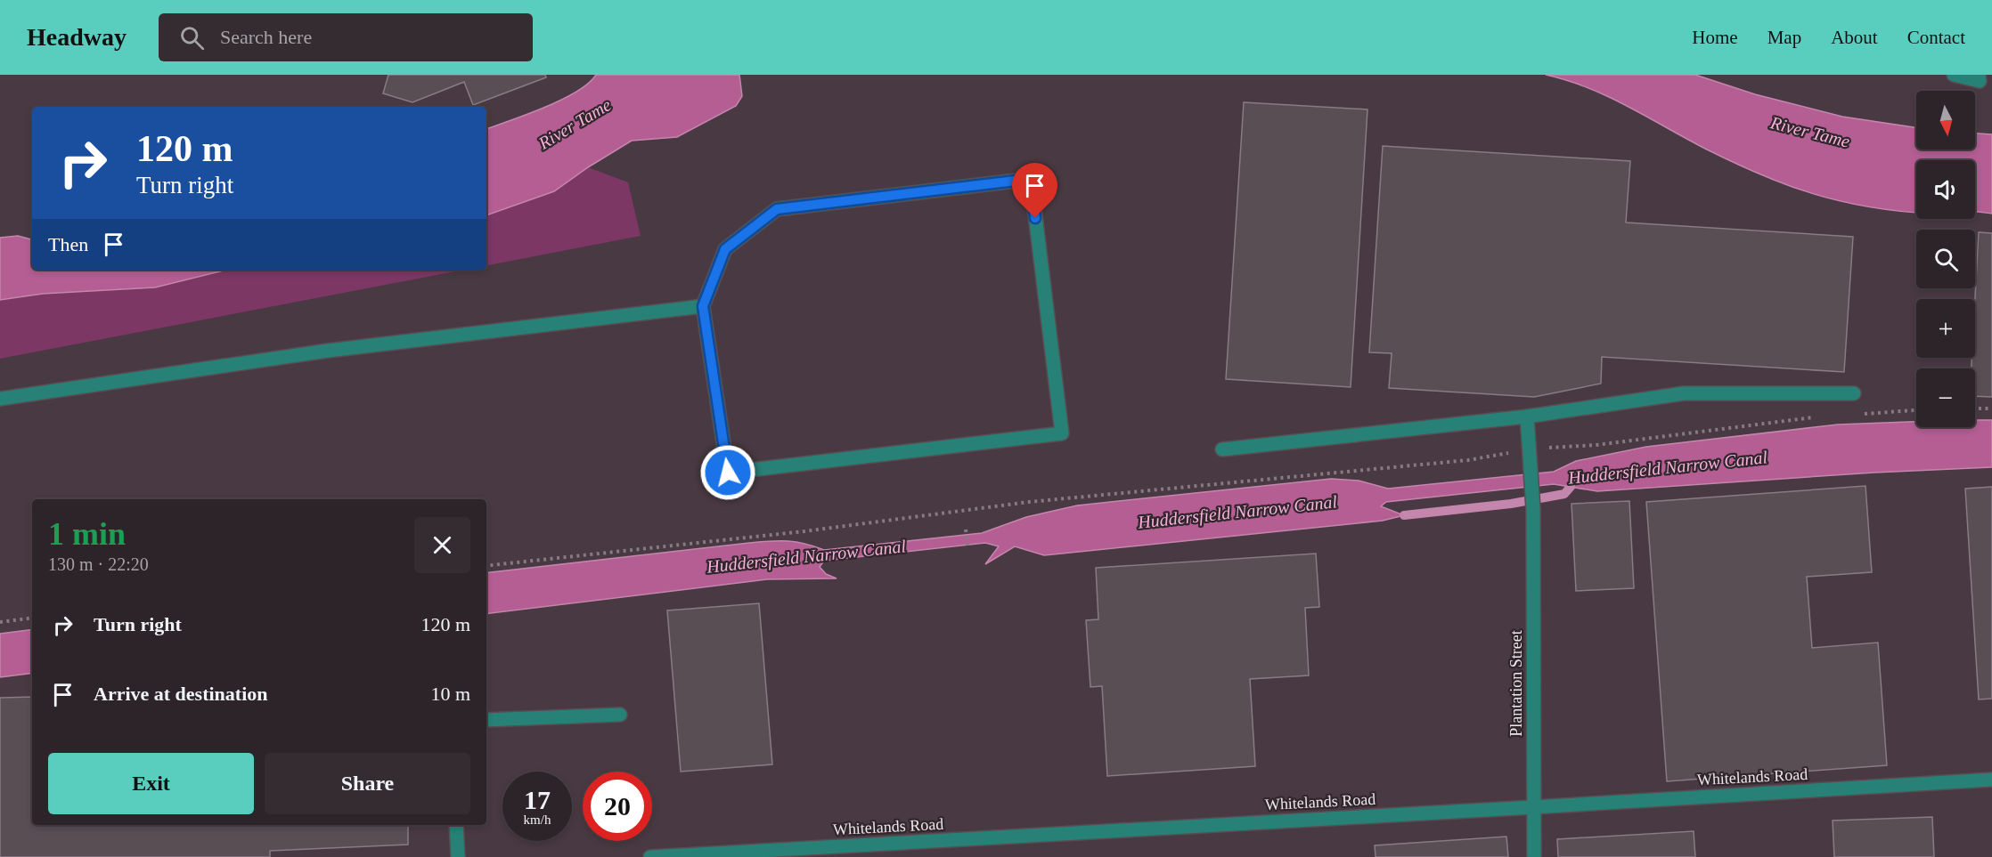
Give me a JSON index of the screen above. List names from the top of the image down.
{
  "streets": {
    "street": ["Plantation Street", "Whitelands Road"]
  },
  "crossings": [
    ["Plantation Street", "Whitelands Road"]
  ],
  "water": ["River Tame", "Huddersfield Narrow Canal"],
  "north": "bottom",
  "page": {
    "header": "Headway",
    "search": "Search here",
    "nav": [
      "Home",
      "Map",
      "About",
      "Contact"
    ],
    "map_buttons": ["+", "−"],
    "turn": ["120 m", "Turn right"],
    "then": "Then",
    "heading": ["1 min", "130 m · 22:20"],
    "list": [
      {
        "name": "Turn right",
        "value": "120 m"
      },
      {
        "name": "Arrive at destination",
        "value": "10 m"
      }
    ],
    "buttons": ["Exit", "Share"],
    "speed": "17 km/h",
    "limit": "20"
  }
}
